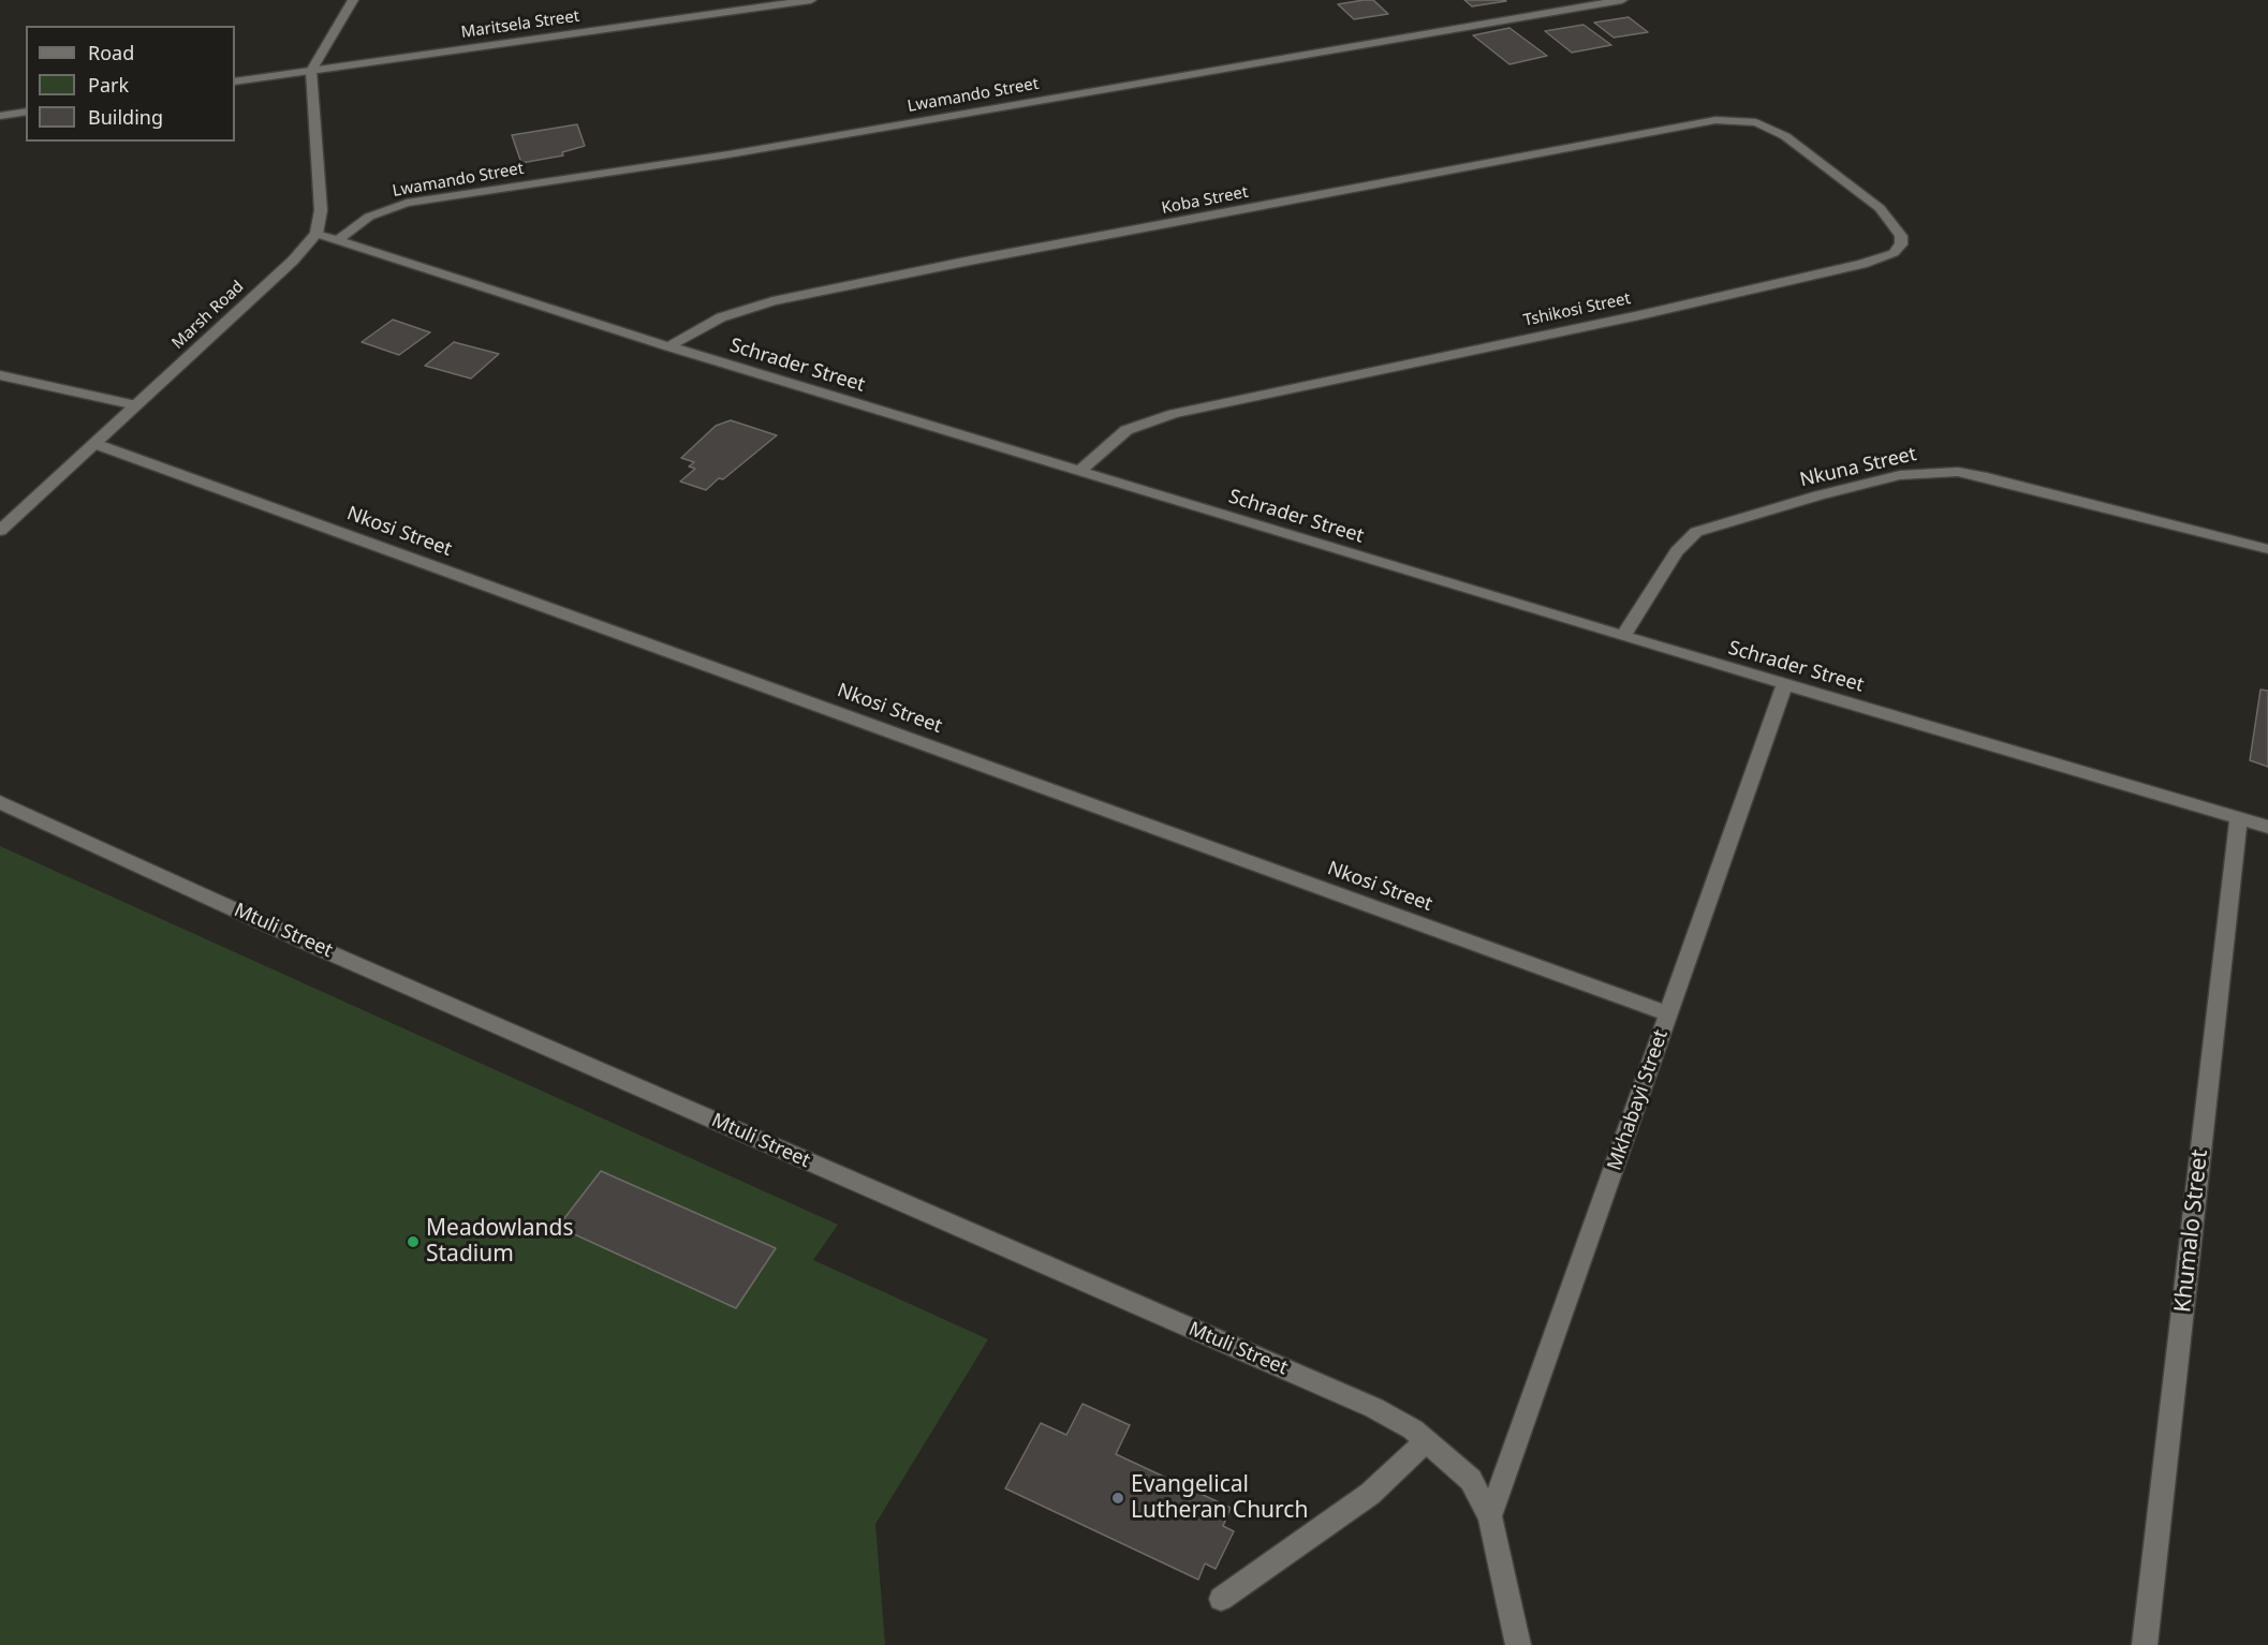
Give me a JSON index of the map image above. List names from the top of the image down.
{
  "streets": {
    "street": [
      "Maritsela Street",
      "Lwamando Street",
      "Koba Street",
      "Tshikosi Street",
      "Marsh Road",
      "Schrader Street",
      "Nkuna Street",
      "Nkosi Street",
      "Mtuli Street",
      "Mkhabayi Street",
      "Khumalo Street"
    ]
  },
  "crossings": [
    ["Lwamando Street", "Schrader Street"],
    ["Koba Street", "Tshikosi Street"],
    ["Koba Street", "Schrader Street"],
    ["Tshikosi Street", "Schrader Street"],
    ["Marsh Road", "Schrader Street"],
    ["Marsh Road", "Nkosi Street"],
    ["Schrader Street", "Nkuna Street"],
    ["Schrader Street", "Mkhabayi Street"],
    ["Schrader Street", "Khumalo Street"],
    ["Nkosi Street", "Mkhabayi Street"],
    ["Mtuli Street", "Mkhabayi Street"]
  ],
  "places": ["Meadowlands Stadium", "Evangelical Lutheran Church"],
  "legend": ["Road", "Park", "Building"]
}
